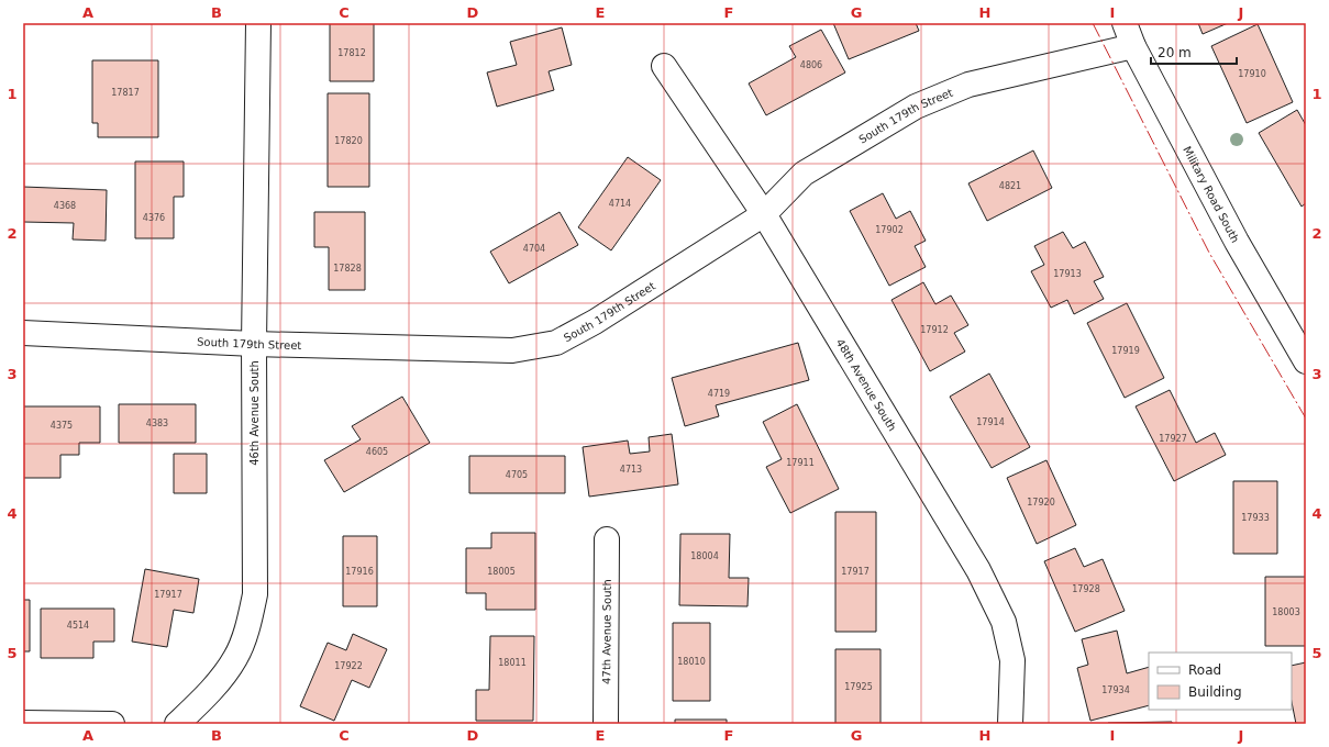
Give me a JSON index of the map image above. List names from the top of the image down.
{
  "streets": {
    "street": [
      "South 179th Street",
      "Military Road South",
      "48th Avenue South",
      "46th Avenue South",
      "47th Avenue South"
    ]
  },
  "crossings": [
    ["South 179th Street", "Military Road South"],
    ["South 179th Street", "48th Avenue South"],
    ["South 179th Street", "46th Avenue South"]
  ],
  "house_numbers": [
    "17812",
    "4806",
    "17910",
    "17817",
    "17820",
    "4821",
    "4714",
    "4368",
    "4376",
    "17902",
    "4704",
    "17828",
    "17913",
    "17912",
    "17919",
    "4719",
    "17914",
    "4383",
    "4375",
    "17927",
    "4605",
    "17911",
    "4713",
    "4705",
    "17920",
    "17933",
    "18004",
    "17916",
    "18005",
    "17917",
    "17928",
    "17917",
    "18003",
    "4514",
    "18010",
    "18011",
    "17922",
    "17925",
    "17934"
  ],
  "legend": ["Road", "Building"],
  "scale_bar": "20 m",
  "grid": {
    "columns": [
      "A",
      "B",
      "C",
      "D",
      "E",
      "F",
      "G",
      "H",
      "I",
      "J"
    ],
    "rows": [
      "1",
      "2",
      "3",
      "4",
      "5"
    ]
  }
}
